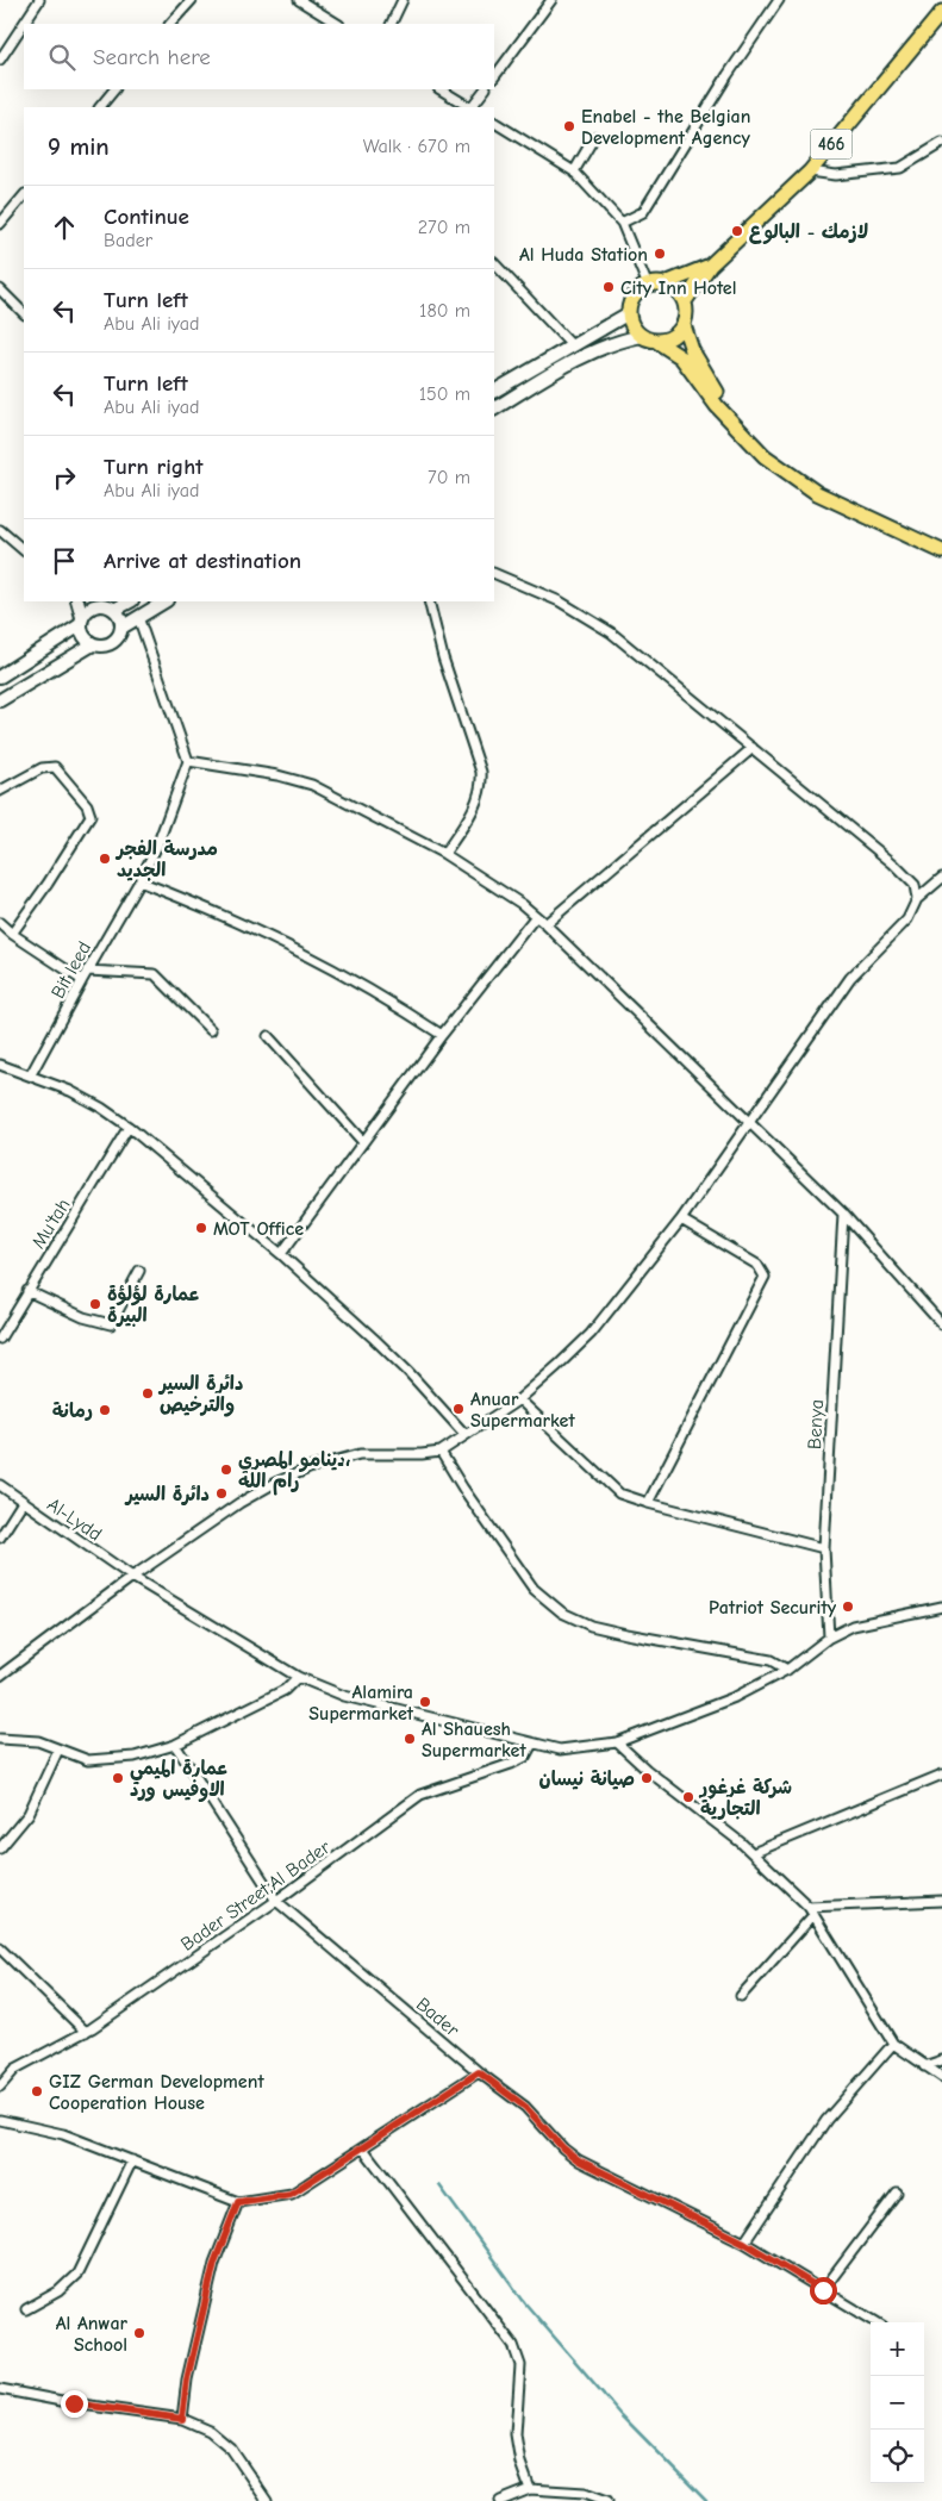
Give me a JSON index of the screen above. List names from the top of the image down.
{
  "streets": {
    "main road": ["466"],
    "street": [
      "Bit leed",
      "Mu'tah",
      "Benya",
      "Al-Lydd",
      "Bader Street;Al Bader",
      "Bader"
    ]
  },
  "crossings": [
    ["Benya", "Al-Lydd"],
    ["Al-Lydd", "Bader Street;Al Bader"],
    ["Bader Street;Al Bader", "Bader"]
  ],
  "places": [
    "Enabel - the Belgian Development Agency",
    "لازمك - البالوع",
    "Al Huda Station",
    "City Inn Hotel",
    "مدرسة الفجر الجديد",
    "MOT Office",
    "عمارة لؤلؤة البيرة",
    "دائرة السير والترخيص",
    "Anuar Supermarket",
    "رمانة",
    "دينامو المصري، رام الله",
    "دائرة السير",
    "Patriot Security",
    "Alamira Supermarket",
    "Al Shauesh Supermarket",
    "عمارة الميمي الاوفيس ورد",
    "صيانة نيسان",
    "شركة غرغور التجارية",
    "GIZ German Development Cooperation House",
    "Al Anwar School"
  ],
  "page": {
    "search": "Search here",
    "heading": ["9 min", "Walk · 670 m"],
    "list": [
      ["Continue", "Bader", "270 m"],
      ["Turn left", "Abu Ali iyad", "180 m"],
      ["Turn left", "Abu Ali iyad", "150 m"],
      ["Turn right", "Abu Ali iyad", "70 m"],
      "Arrive at destination"
    ],
    "map_buttons": ["+", "−"]
  }
}
